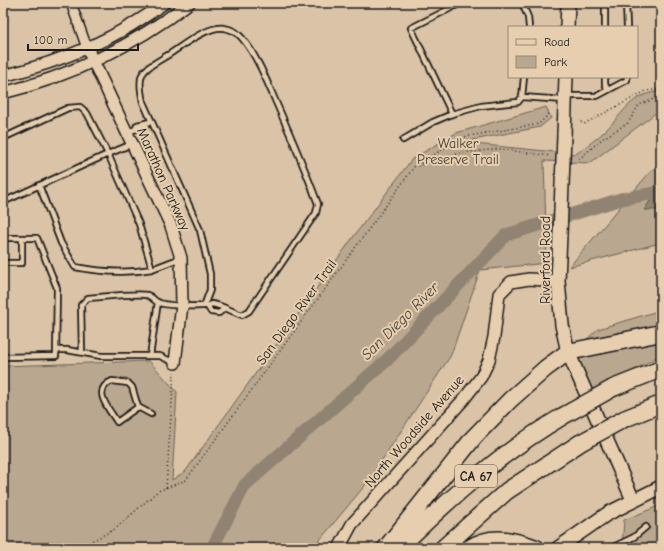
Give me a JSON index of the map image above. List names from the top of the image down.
{
  "streets": {
    "highway": ["CA 67"],
    "main road": ["Riverford Road"],
    "street": ["Marathon Parkway", "North Woodside Avenue"],
    "path": ["San Diego River Trail"]
  },
  "crossings": [
    ["Riverford Road", "North Woodside Avenue"]
  ],
  "water": ["San Diego River"],
  "parks": ["Walker Preserve Trail"],
  "legend": ["Road", "Park"],
  "scale_bar": "100 m"
}
